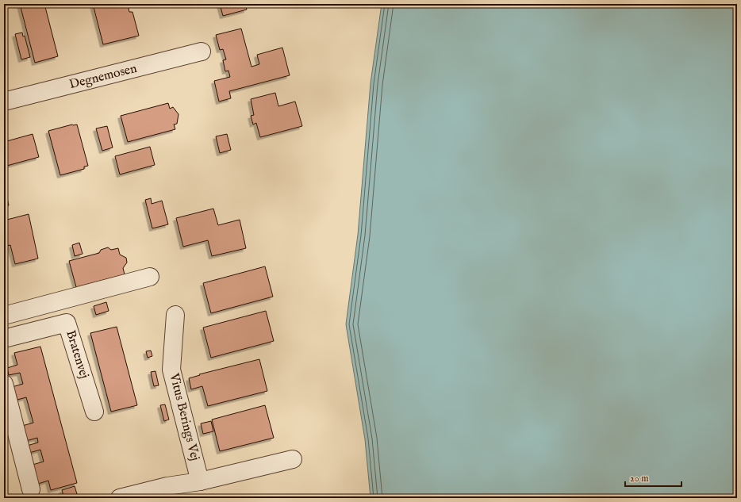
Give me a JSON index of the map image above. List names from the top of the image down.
{
  "streets": {
    "street": ["Degnemosen", "Bratenvej", "Vitus Berings Vej"]
  },
  "scale_bar": "20 m"
}
